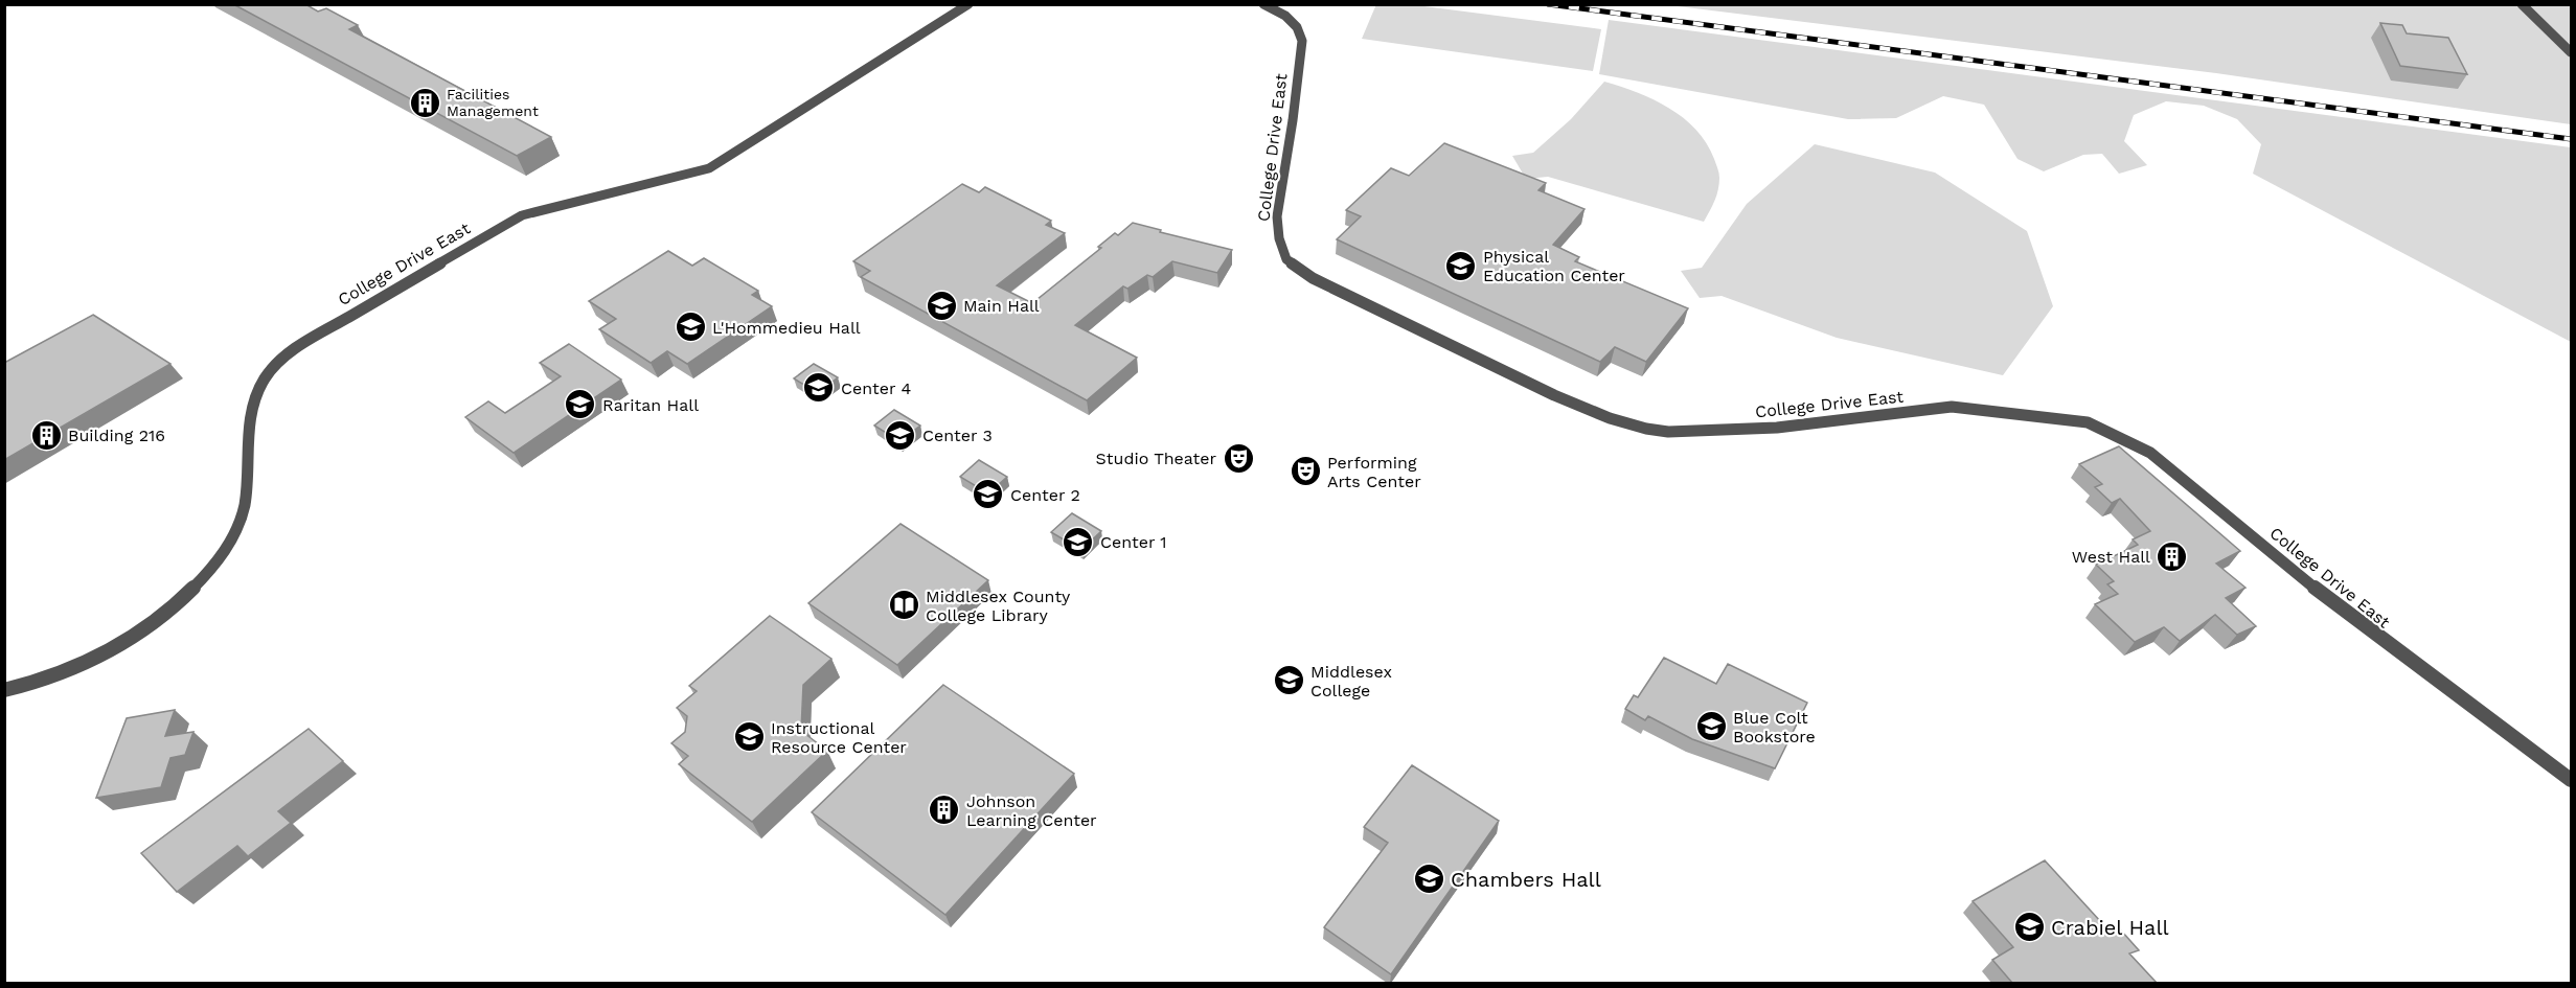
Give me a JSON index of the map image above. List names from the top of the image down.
{
  "streets": {
    "street": ["College Drive East"]
  },
  "places": {
    "building": [
      "Facilities Management",
      "Building 216",
      "West Hall",
      "Johnson Learning Center"
    ],
    "school or university": [
      "Physical Education Center",
      "Main Hall",
      "L'Hommedieu Hall",
      "Center 4",
      "Raritan Hall",
      "Center 3",
      "Center 2",
      "Center 1",
      "Middlesex College",
      "Blue Colt Bookstore",
      "Instructional Resource Center",
      "Chambers Hall",
      "Crabiel Hall"
    ],
    "theatre": ["Studio Theater", "Performing Arts Center"],
    "library": ["Middlesex County College Library"]
  }
}
